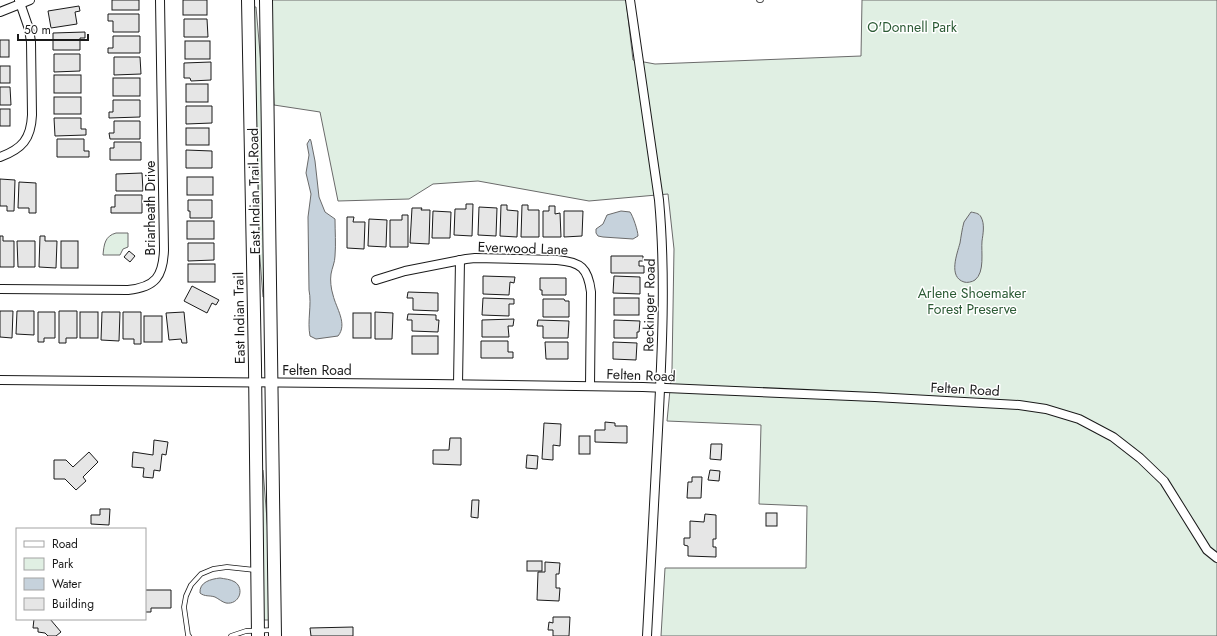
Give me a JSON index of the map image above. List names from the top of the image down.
{
  "streets": {
    "main road": ["East Indian Trail Road", "East Indian Trail"],
    "street": [
      "Briarheath Drive",
      "Everwood Lane",
      "Reckinger Road",
      "Felten Road"
    ]
  },
  "crossings": [
    ["East Indian Trail Road", "Felten Road"],
    ["Everwood Lane", "Felten Road"],
    ["Reckinger Road", "Felten Road"],
    ["East Indian Trail", "Felten Road"]
  ],
  "parks": ["O'Donnell Park", "Arlene Shoemaker Forest Preserve"],
  "legend": [
    "Road",
    "Park",
    "Water",
    "Building"
  ],
  "scale_bar": "50 m"
}
